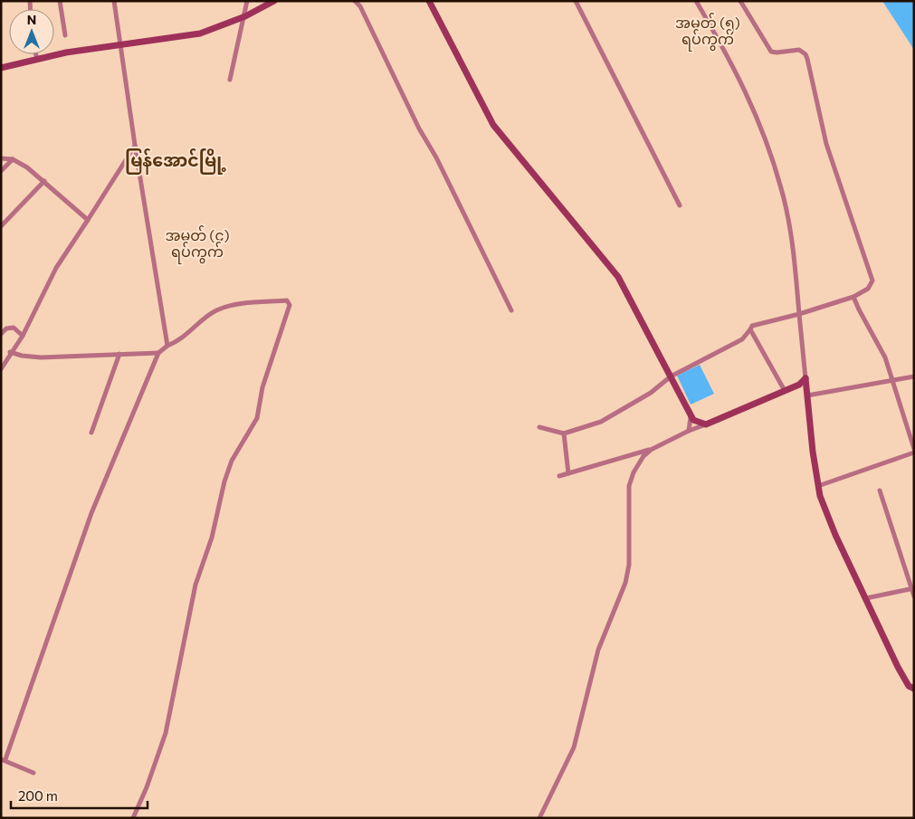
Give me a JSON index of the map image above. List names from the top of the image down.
{
  "districts": ["အမှတ် (၅) ရပ်ကွက်", "မြန်အောင်မြို့", "အမှတ် (၄) ရပ်ကွက်"],
  "scale_bar": "200 m",
  "north": "top"
}
